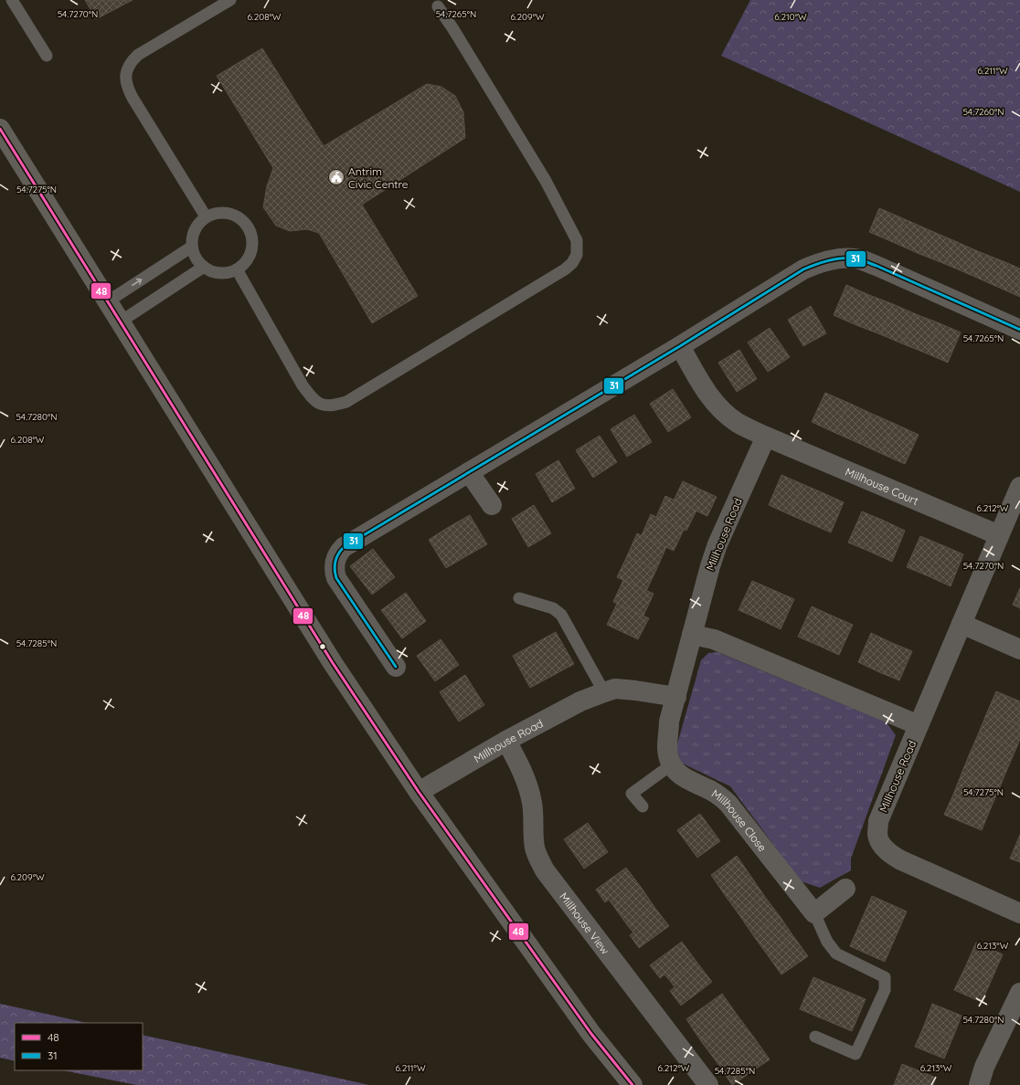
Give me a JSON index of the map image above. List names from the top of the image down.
{
  "streets": {
    "street": [
      "Millhouse Court",
      "Millhouse Road",
      "Millhouse Close",
      "Millhouse View"
    ]
  },
  "crossings": [
    ["Millhouse Court", "Millhouse Road"],
    ["Millhouse Road", "Millhouse View"]
  ],
  "places": {
    "public building": ["Antrim Civic Centre"]
  },
  "lines": ["transit line 48", "transit line 31"],
  "legend": ["48", "31"],
  "coordinates": [
    "54.7270°N",
    "54.7265°N",
    "6.209°W",
    "6.208°W",
    "6.210°W",
    "6.211°W",
    "54.7260°N",
    "54.7275°N",
    "54.7280°N",
    "6.212°W",
    "54.7285°N",
    "6.213°W"
  ]
}
